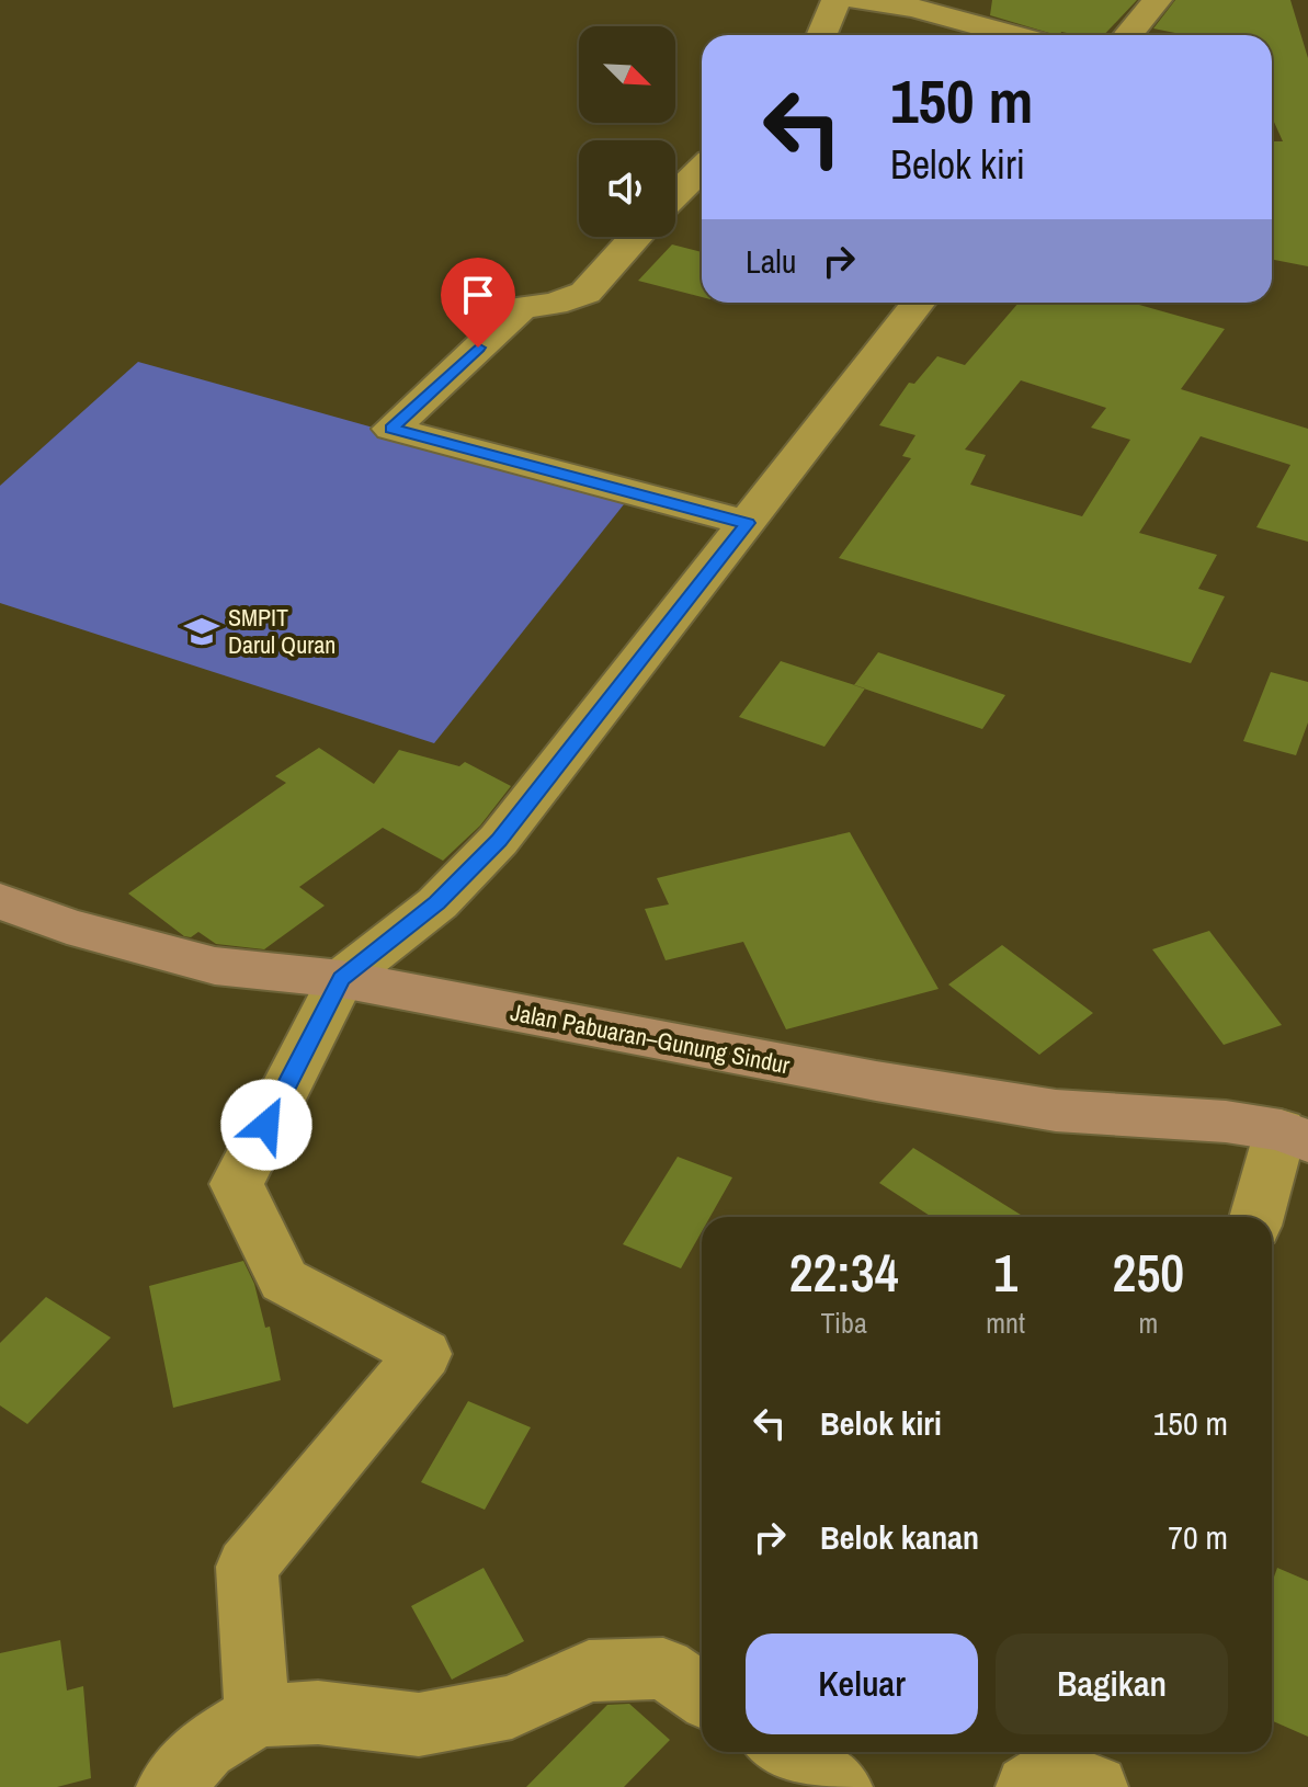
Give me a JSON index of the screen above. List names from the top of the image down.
{
  "streets": {
    "street": ["Jalan Pabuaran–Gunung Sindur"]
  },
  "places": {
    "school or university": ["SMPIT Darul Quran"]
  },
  "north": "bottom right",
  "page": {
    "turn": ["150 m", "Belok kiri"],
    "then": "Lalu",
    "eta": [
      "22:34",
      "Tiba",
      "1",
      "mnt",
      "250",
      "m"
    ],
    "list": [
      {
        "name": "Belok kiri",
        "value": "150 m"
      },
      {
        "name": "Belok kanan",
        "value": "70 m"
      }
    ],
    "buttons": ["Keluar", "Bagikan"]
  }
}
